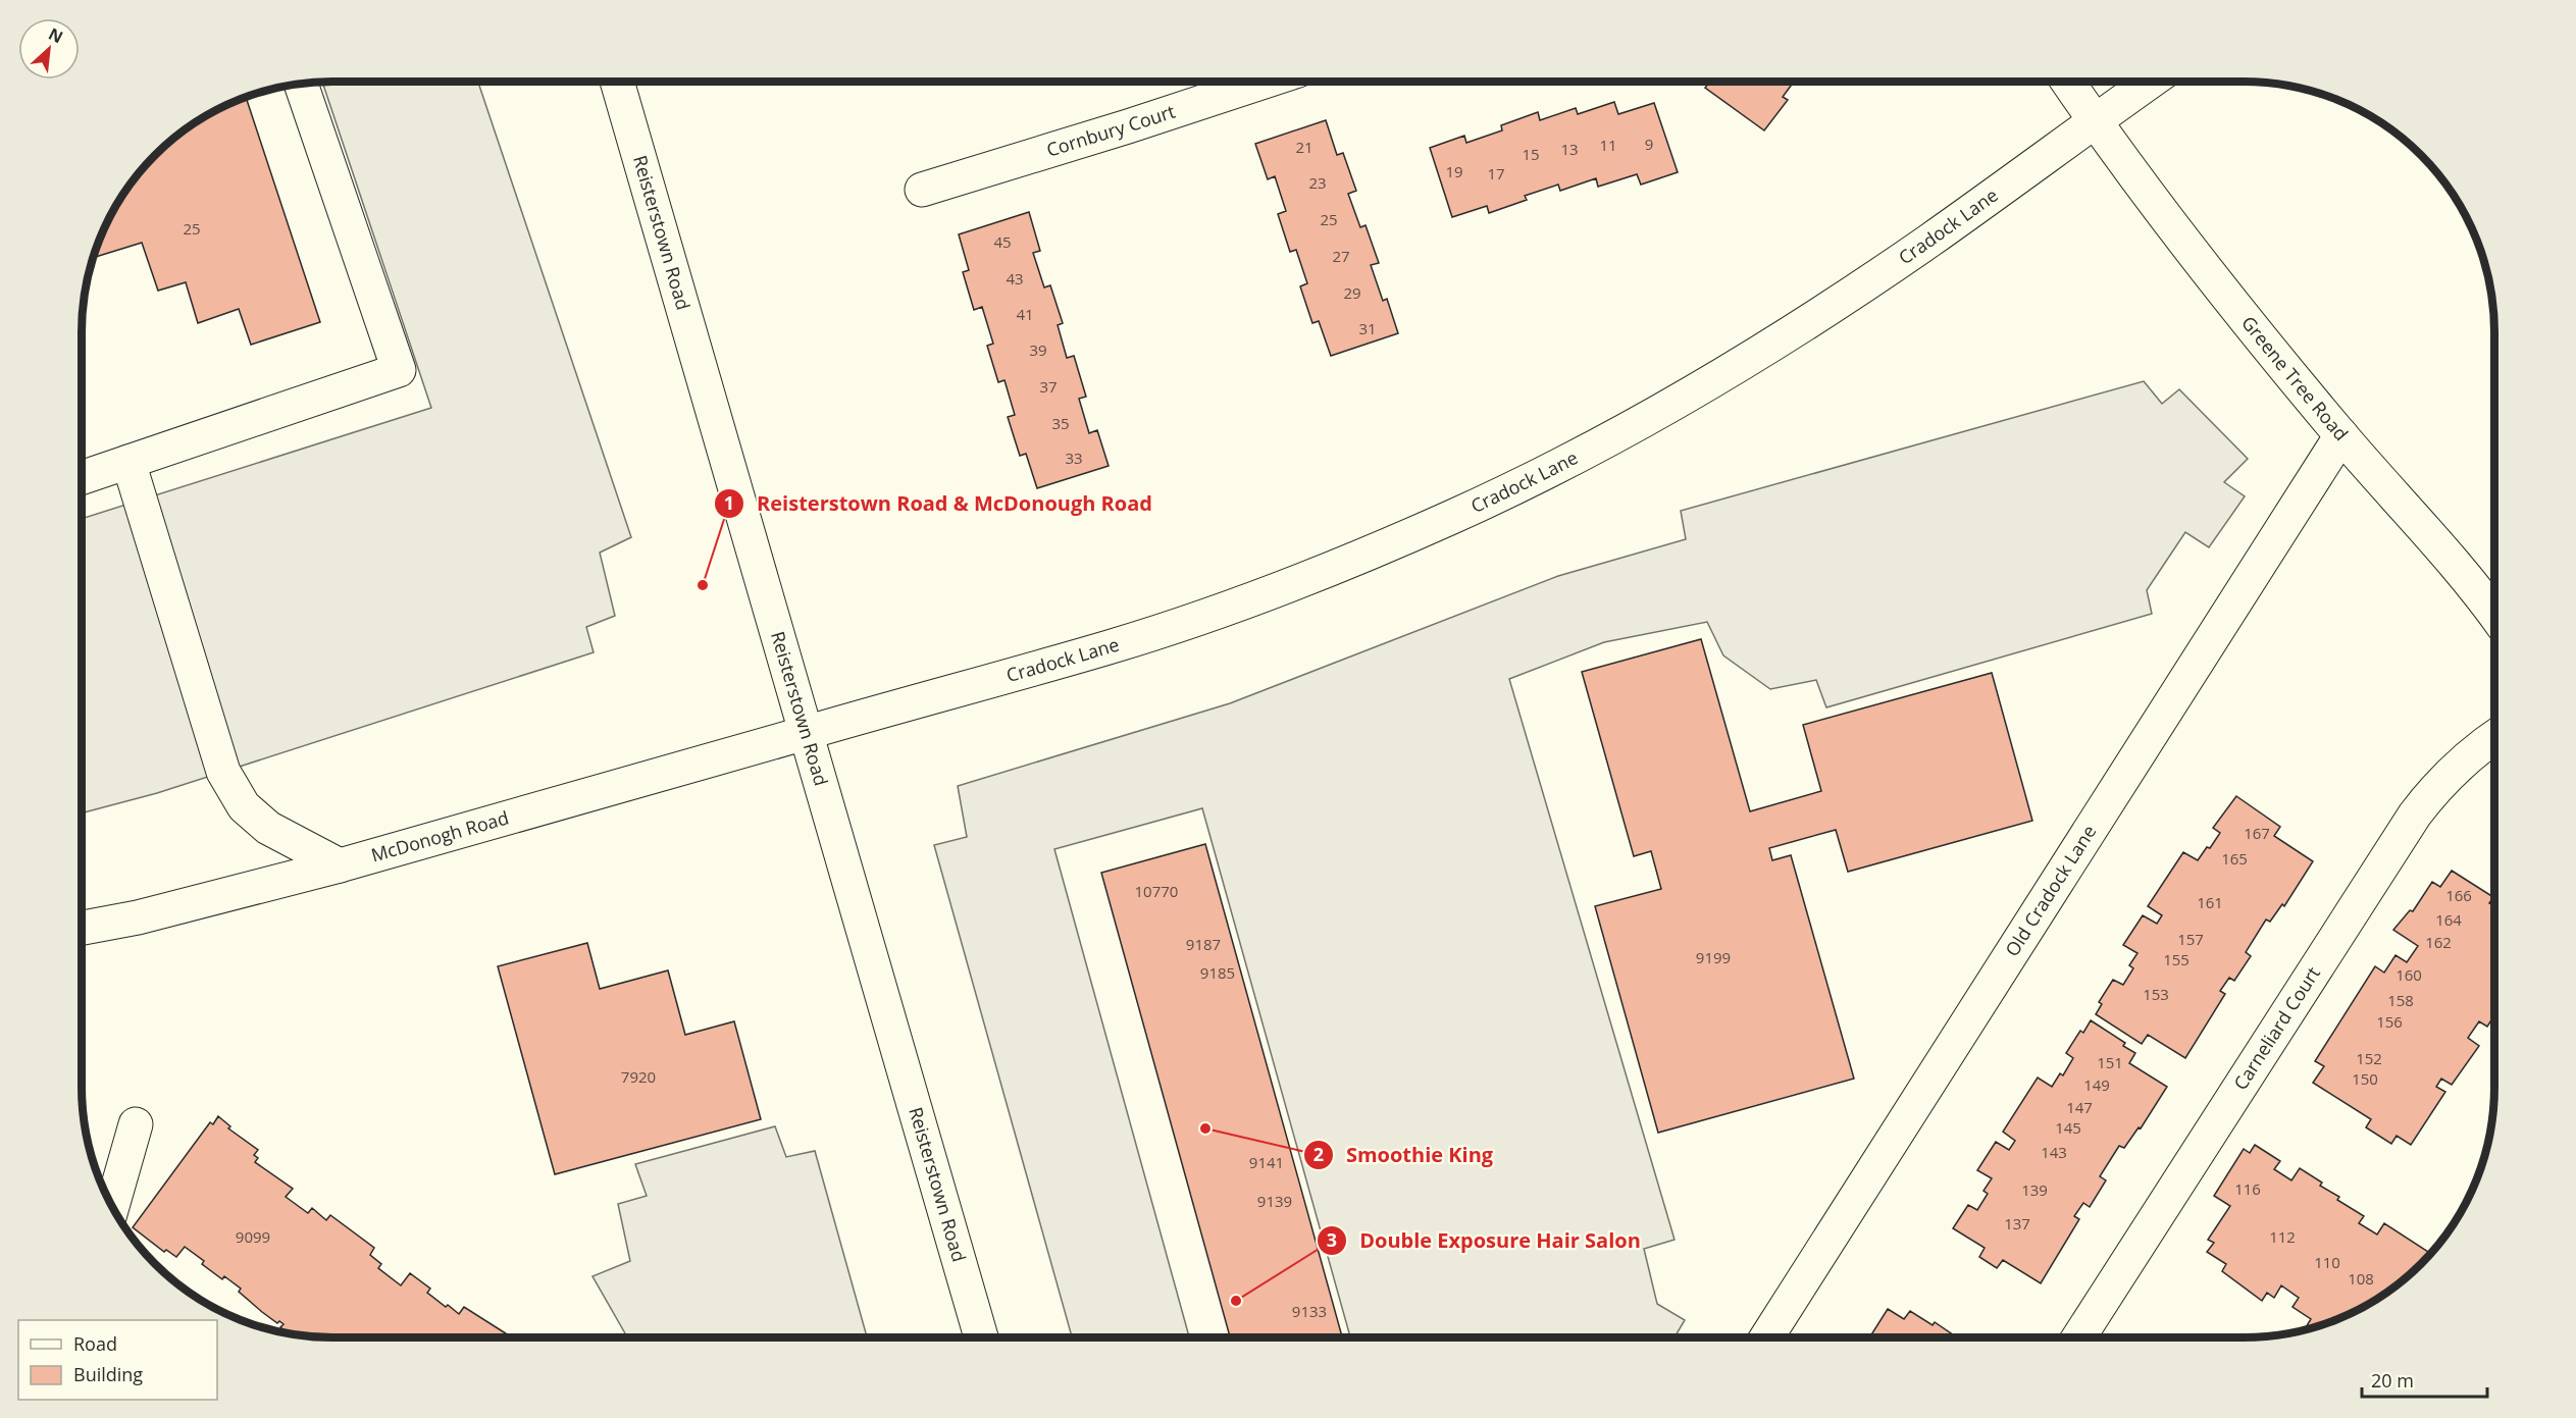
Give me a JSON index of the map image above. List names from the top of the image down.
{
  "streets": {
    "street": [
      "Cornbury Court",
      "Cradock Lane",
      "Reisterstown Road",
      "Greene Tree Road",
      "McDonogh Road",
      "Old Cradock Lane",
      "Carneliard Court"
    ]
  },
  "crossings": [
    ["Cradock Lane", "Reisterstown Road"],
    ["Cradock Lane", "Greene Tree Road"],
    ["Cradock Lane", "McDonogh Road"],
    ["Reisterstown Road", "McDonogh Road"],
    ["Greene Tree Road", "Old Cradock Lane"]
  ],
  "places": ["Reisterstown Road & McDonough Road", "Smoothie King", "Double Exposure Hair Salon"],
  "house_numbers": [
    "9",
    "11",
    "21",
    "13",
    "15",
    "19",
    "17",
    "23",
    "25",
    "25",
    "45",
    "27",
    "43",
    "29",
    "41",
    "31",
    "39",
    "37",
    "35",
    "33",
    "167",
    "165",
    "10770",
    "166",
    "161",
    "164",
    "157",
    "162",
    "9187",
    "9199",
    "155",
    "9185",
    "160",
    "153",
    "158",
    "156",
    "152",
    "151",
    "7920",
    "150",
    "149",
    "147",
    "145",
    "143",
    "9141",
    "116",
    "139",
    "9139",
    "137",
    "9099",
    "112",
    "110",
    "108",
    "9133"
  ],
  "legend": ["Road", "Building"],
  "scale_bar": "20 m",
  "north": "top right"
}
